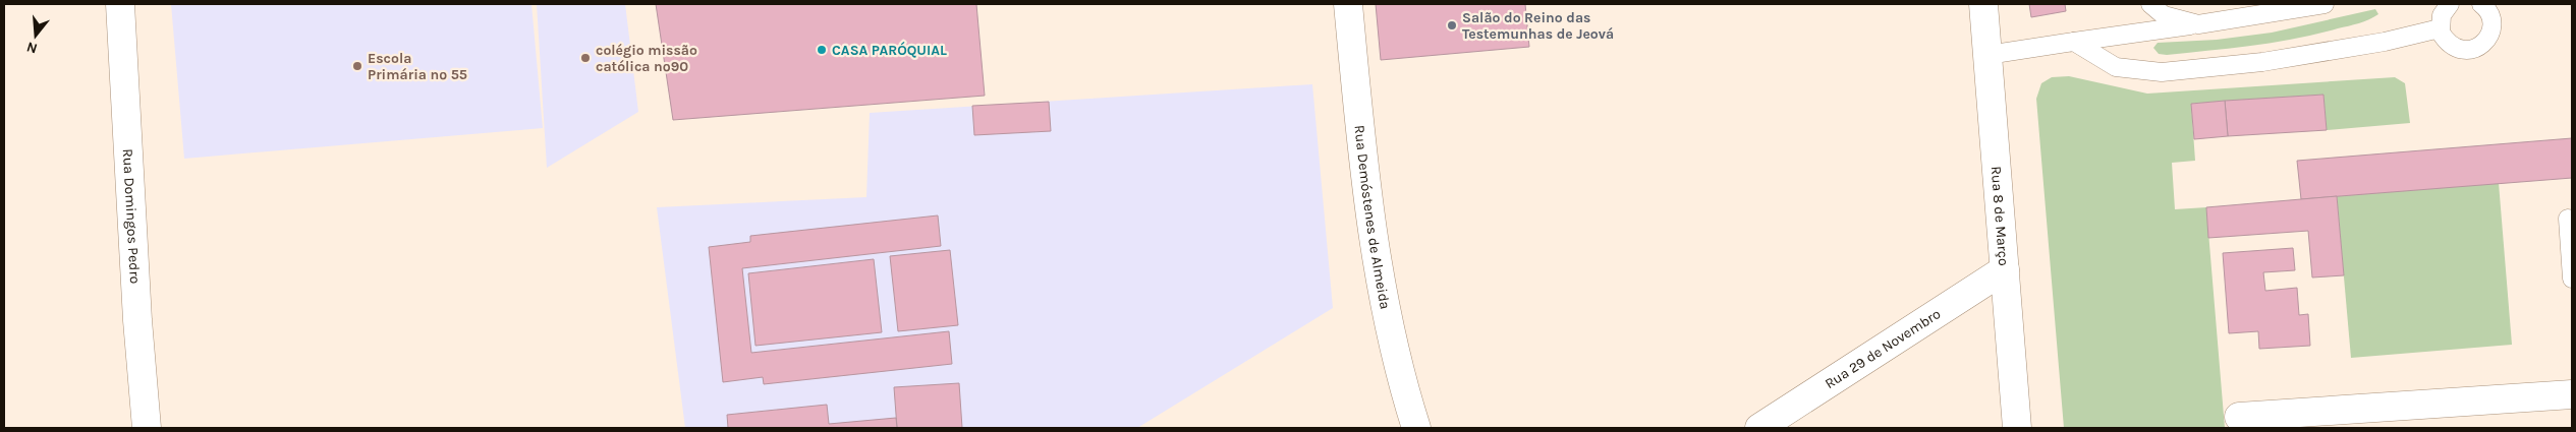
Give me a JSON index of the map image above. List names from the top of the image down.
{
  "streets": {
    "street": [
      "Rua Domingos Pedro",
      "Rua 8 de Março",
      "Rua Demóstenes de Almeida",
      "Rua 29 de Novembro"
    ]
  },
  "crossings": [
    ["Rua 8 de Março", "Rua 29 de Novembro"]
  ],
  "places": [
    "Salão do Reino das Testemunhas de Jeová",
    "CASA PARÓQUIAL",
    "colégio missão católica nº90",
    "Escola Primária nº 55"
  ],
  "north": "bottom"
}
